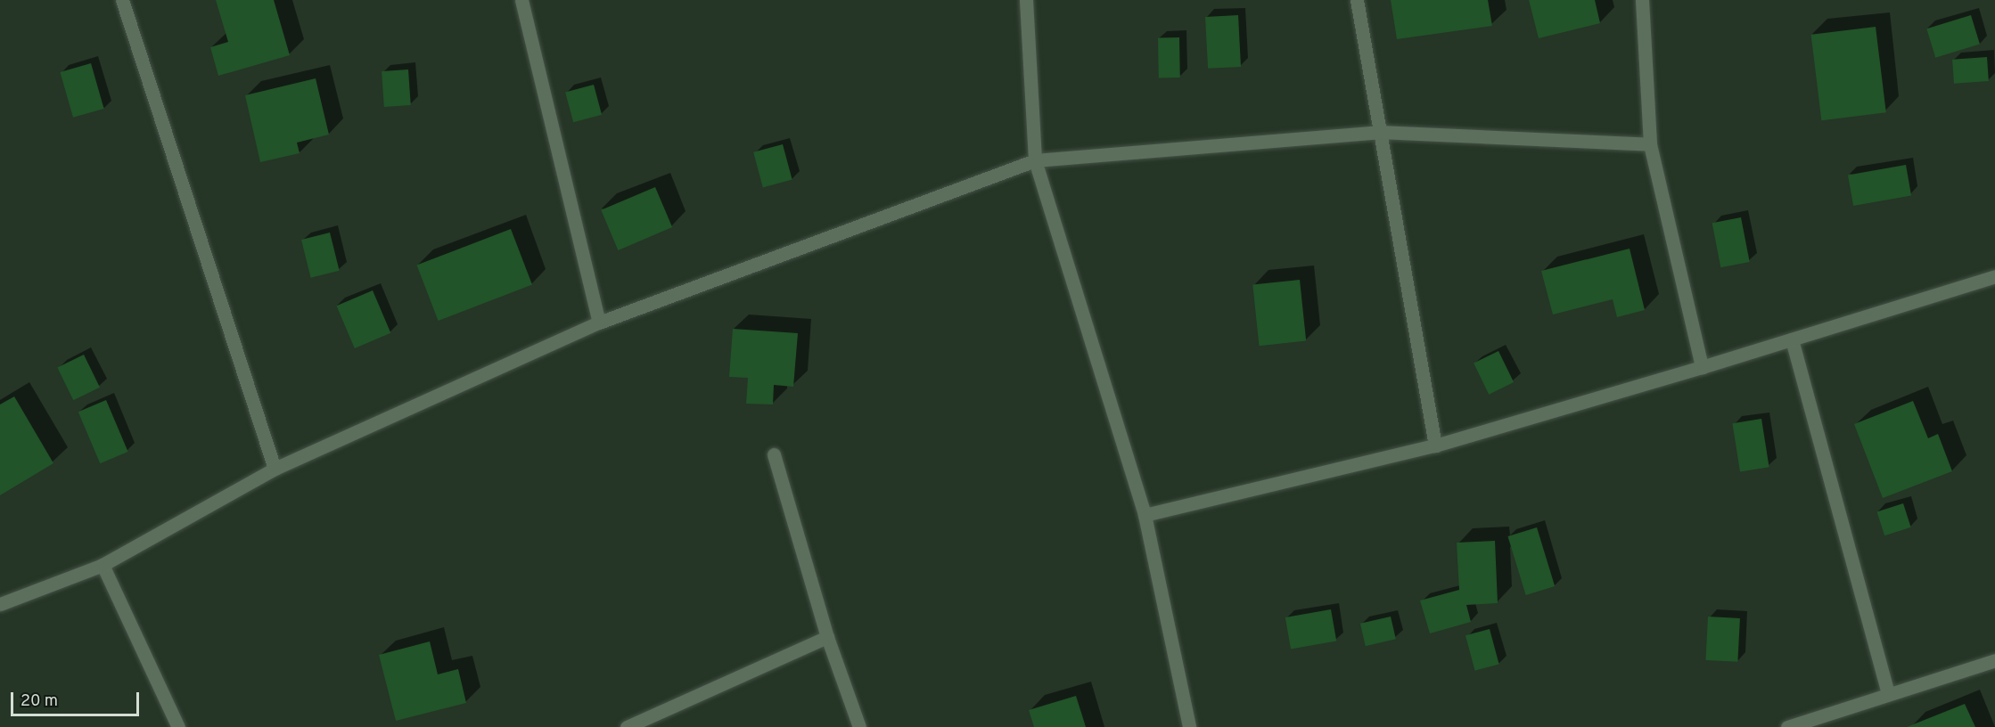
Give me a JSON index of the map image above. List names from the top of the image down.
{
  "scale_bar": "20 m"
}
